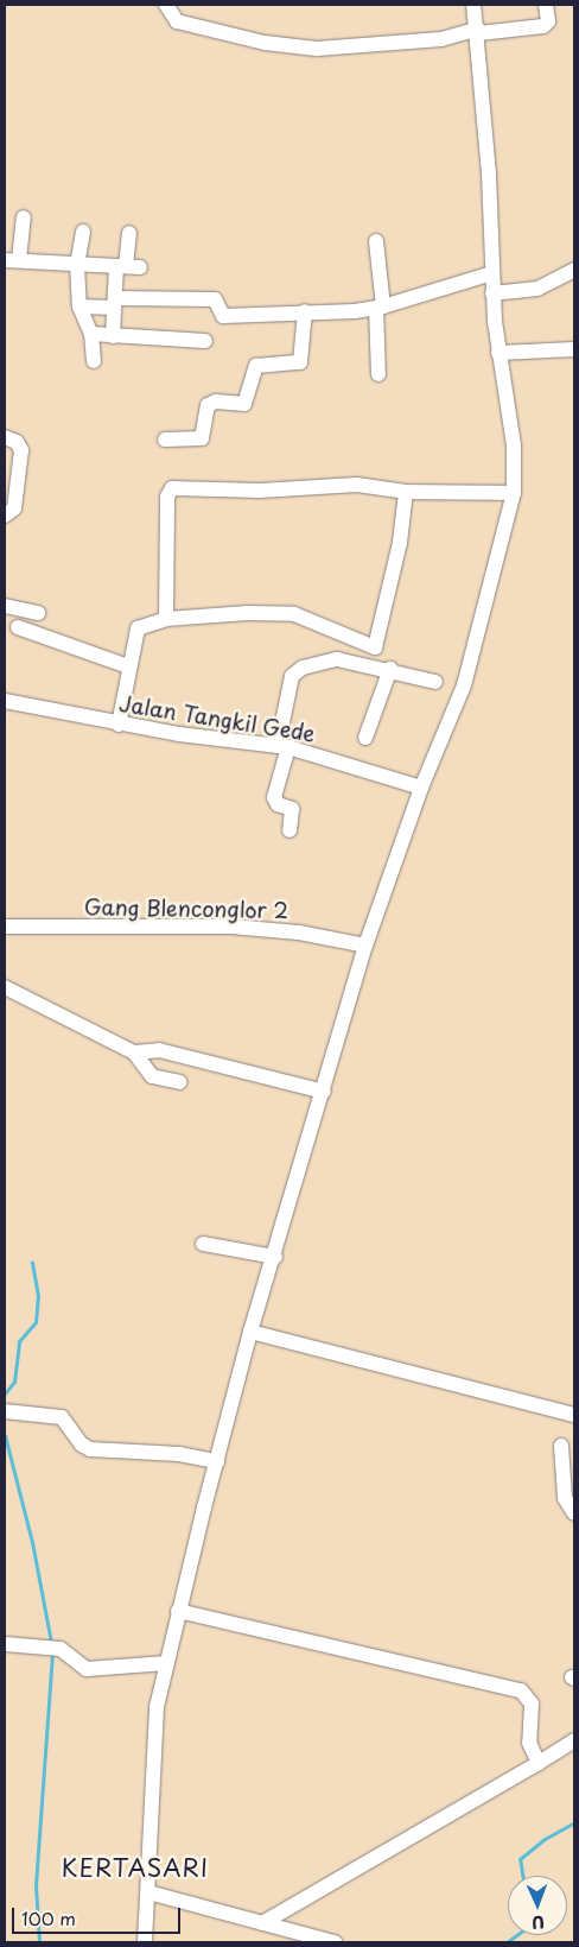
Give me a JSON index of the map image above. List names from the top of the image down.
{
  "streets": {
    "street": ["Jalan Tangkil Gede", "Gang Blenconglor 2"]
  },
  "districts": ["KERTASARI"],
  "scale_bar": "100 m",
  "north": "bottom"
}
